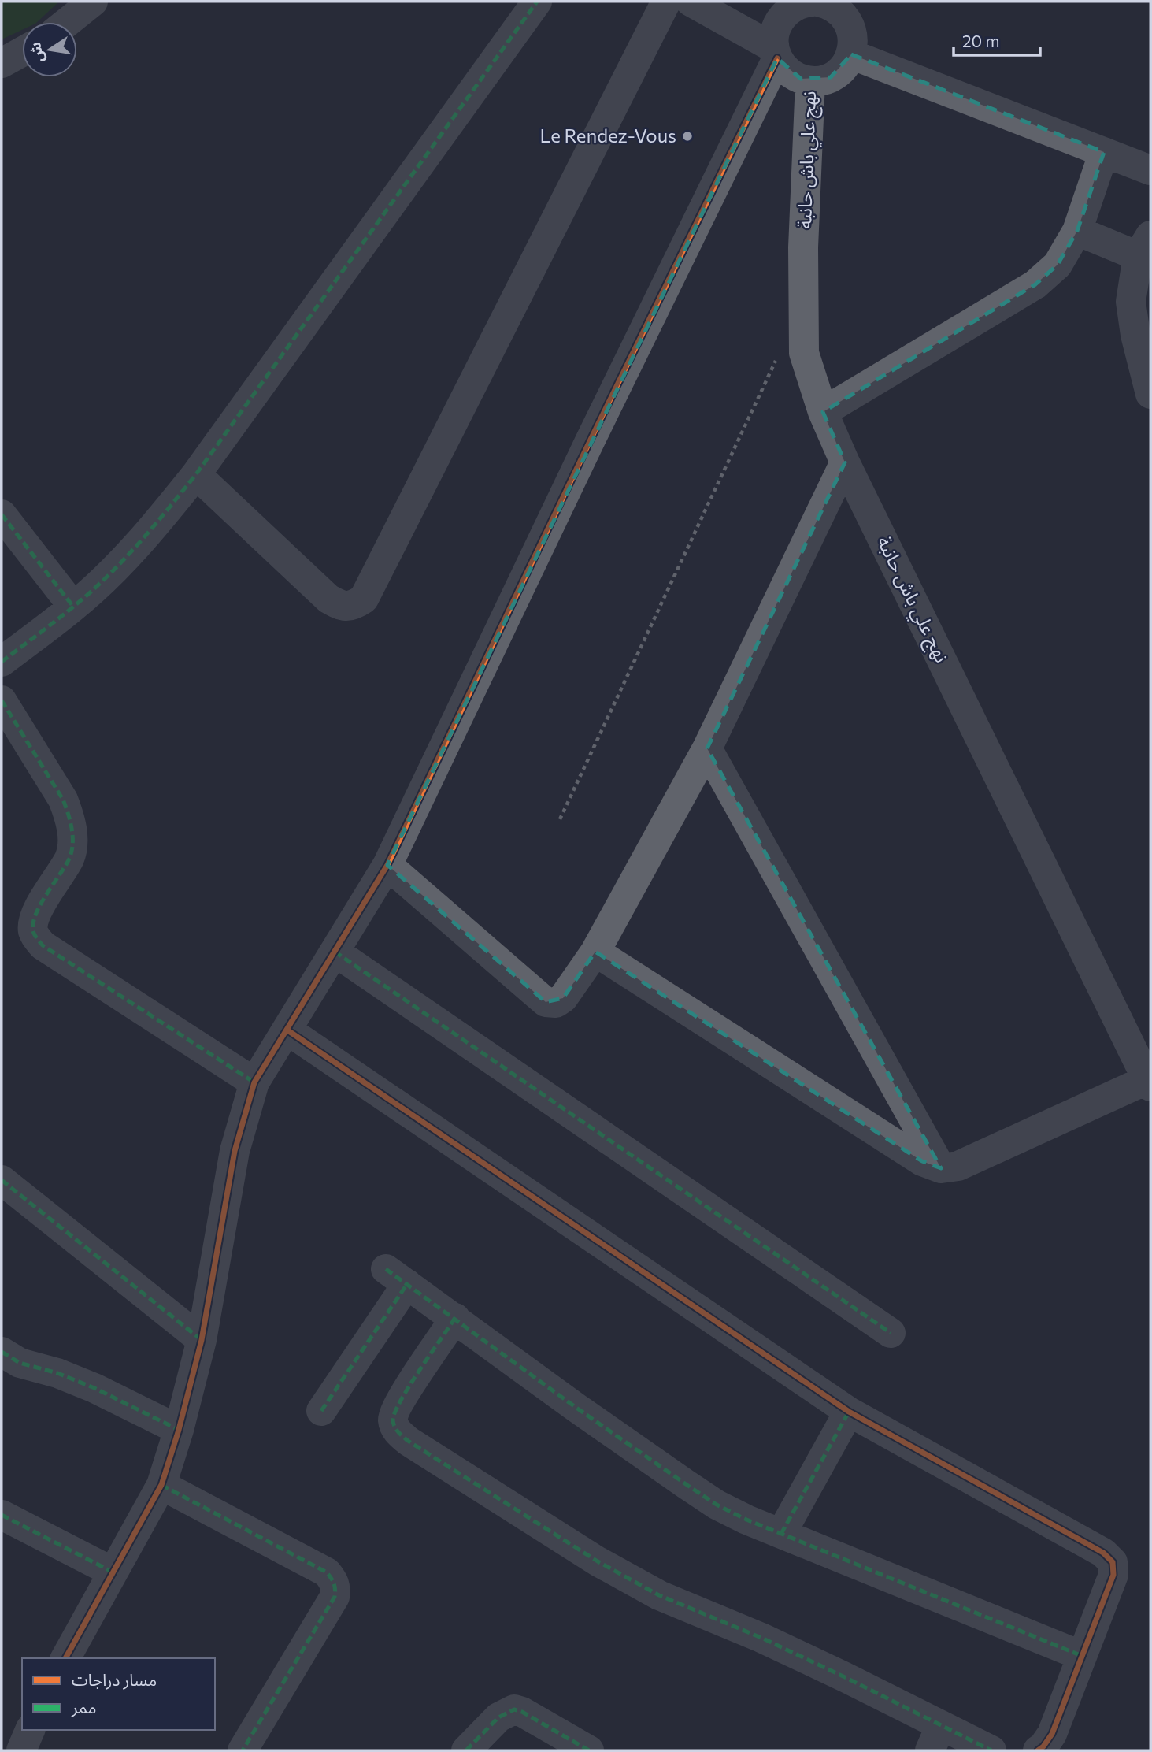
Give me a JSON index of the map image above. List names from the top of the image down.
{
  "streets": {
    "street": ["نهج علي باش حانبة"]
  },
  "places": ["Le Rendez-Vous"],
  "legend": ["مسار دراجات", "ممر"],
  "scale_bar": "20 m",
  "north": "left"
}
